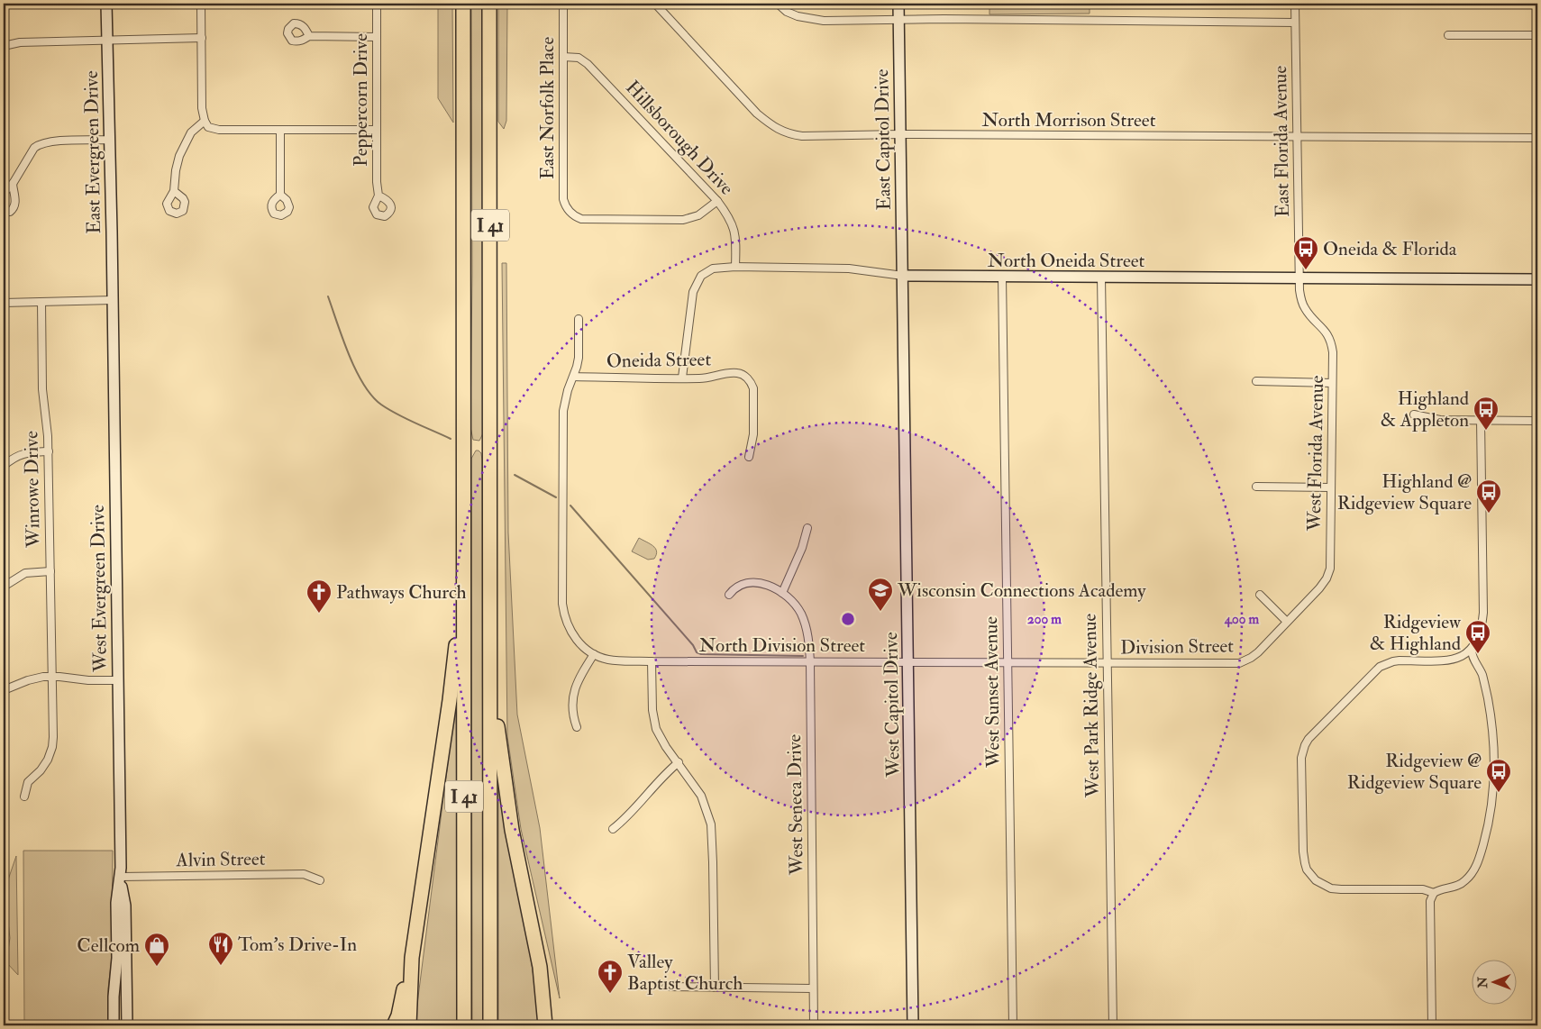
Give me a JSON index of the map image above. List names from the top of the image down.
{
  "streets": {
    "highway": ["I 41"],
    "street": [
      "Peppercorn Drive",
      "East Norfolk Place",
      "North Morrison Street",
      "Hillsborough Drive",
      "East Capitol Drive",
      "East Florida Avenue",
      "East Evergreen Drive",
      "North Oneida Street",
      "Oneida Street",
      "West Florida Avenue",
      "Winrowe Drive",
      "West Evergreen Drive",
      "North Division Street",
      "Division Street",
      "West Sunset Avenue",
      "West Capitol Drive",
      "West Park Ridge Avenue",
      "West Seneca Drive",
      "Alvin Street"
    ]
  },
  "crossings": [
    ["East Norfolk Place", "Hillsborough Drive"],
    ["North Morrison Street", "East Capitol Drive"],
    ["North Morrison Street", "East Florida Avenue"],
    ["Hillsborough Drive", "North Oneida Street"],
    ["East Capitol Drive", "North Oneida Street"],
    ["East Capitol Drive", "West Capitol Drive"],
    ["East Florida Avenue", "North Oneida Street"],
    ["East Florida Avenue", "West Florida Avenue"],
    ["East Evergreen Drive", "West Evergreen Drive"],
    ["North Oneida Street", "Oneida Street"],
    ["North Oneida Street", "West Florida Avenue"],
    ["North Oneida Street", "West Sunset Avenue"],
    ["North Oneida Street", "West Capitol Drive"],
    ["North Oneida Street", "West Park Ridge Avenue"],
    ["West Florida Avenue", "Division Street"],
    ["West Evergreen Drive", "Alvin Street"],
    ["North Division Street", "Division Street"],
    ["North Division Street", "West Sunset Avenue"],
    ["North Division Street", "West Capitol Drive"],
    ["North Division Street", "West Park Ridge Avenue"],
    ["North Division Street", "West Seneca Drive"],
    ["Division Street", "West Park Ridge Avenue"]
  ],
  "places": {
    "bus stop": [
      "Oneida & Florida",
      "Highland & Appleton",
      "Highland @ Ridgeview Square",
      "Ridgeview & Highland",
      "Ridgeview @ Ridgeview Square"
    ],
    "school or university": ["Wisconsin Connections Academy"],
    "church": ["Pathways Church", "Valley Baptist Church"],
    "restaurant": ["Tom's Drive-In"],
    "shop": ["Cellcom"]
  },
  "north": "left",
  "rings": ["200 m", "400 m"]
}
